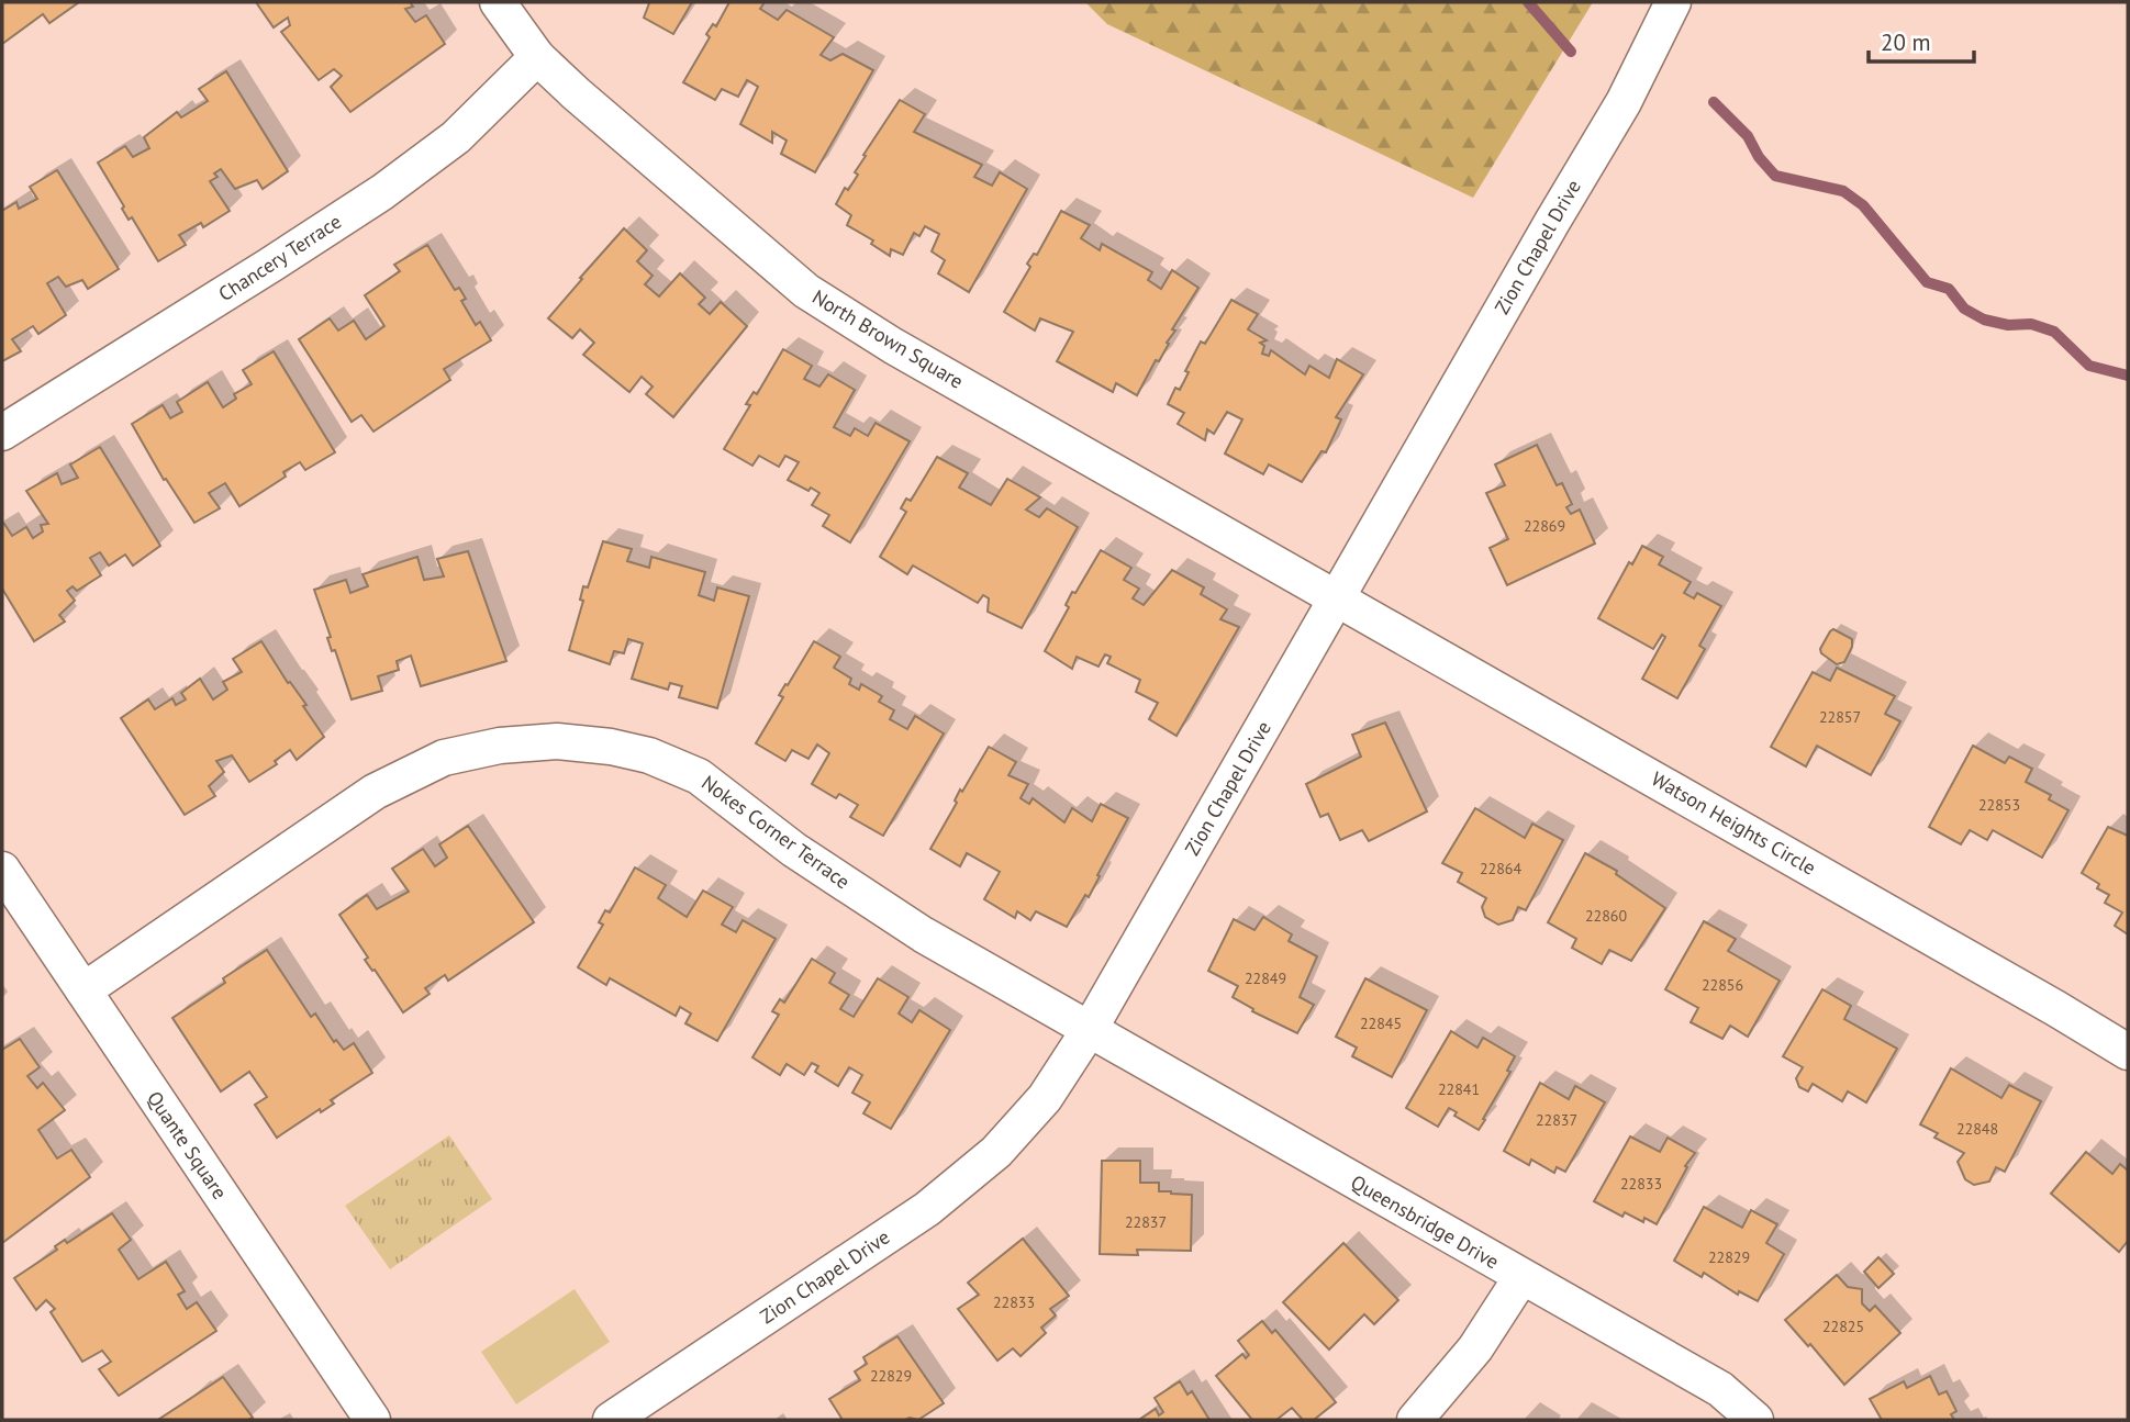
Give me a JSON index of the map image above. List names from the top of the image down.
{
  "streets": {
    "street": [
      "Zion Chapel Drive",
      "Chancery Terrace",
      "North Brown Square",
      "Watson Heights Circle",
      "Nokes Corner Terrace",
      "Quante Square",
      "Queensbridge Drive"
    ]
  },
  "crossings": [
    ["Zion Chapel Drive", "North Brown Square"],
    ["Zion Chapel Drive", "Watson Heights Circle"],
    ["Zion Chapel Drive", "Nokes Corner Terrace"],
    ["Zion Chapel Drive", "Queensbridge Drive"],
    ["Chancery Terrace", "North Brown Square"],
    ["North Brown Square", "Watson Heights Circle"],
    ["Nokes Corner Terrace", "Quante Square"],
    ["Nokes Corner Terrace", "Queensbridge Drive"]
  ],
  "house_numbers": [
    "22869",
    "22857",
    "22853",
    "22864",
    "22860",
    "22849",
    "22856",
    "22845",
    "22841",
    "22837",
    "22848",
    "22833",
    "22837",
    "22829",
    "22833",
    "22825",
    "22829"
  ],
  "scale_bar": "20 m"
}
